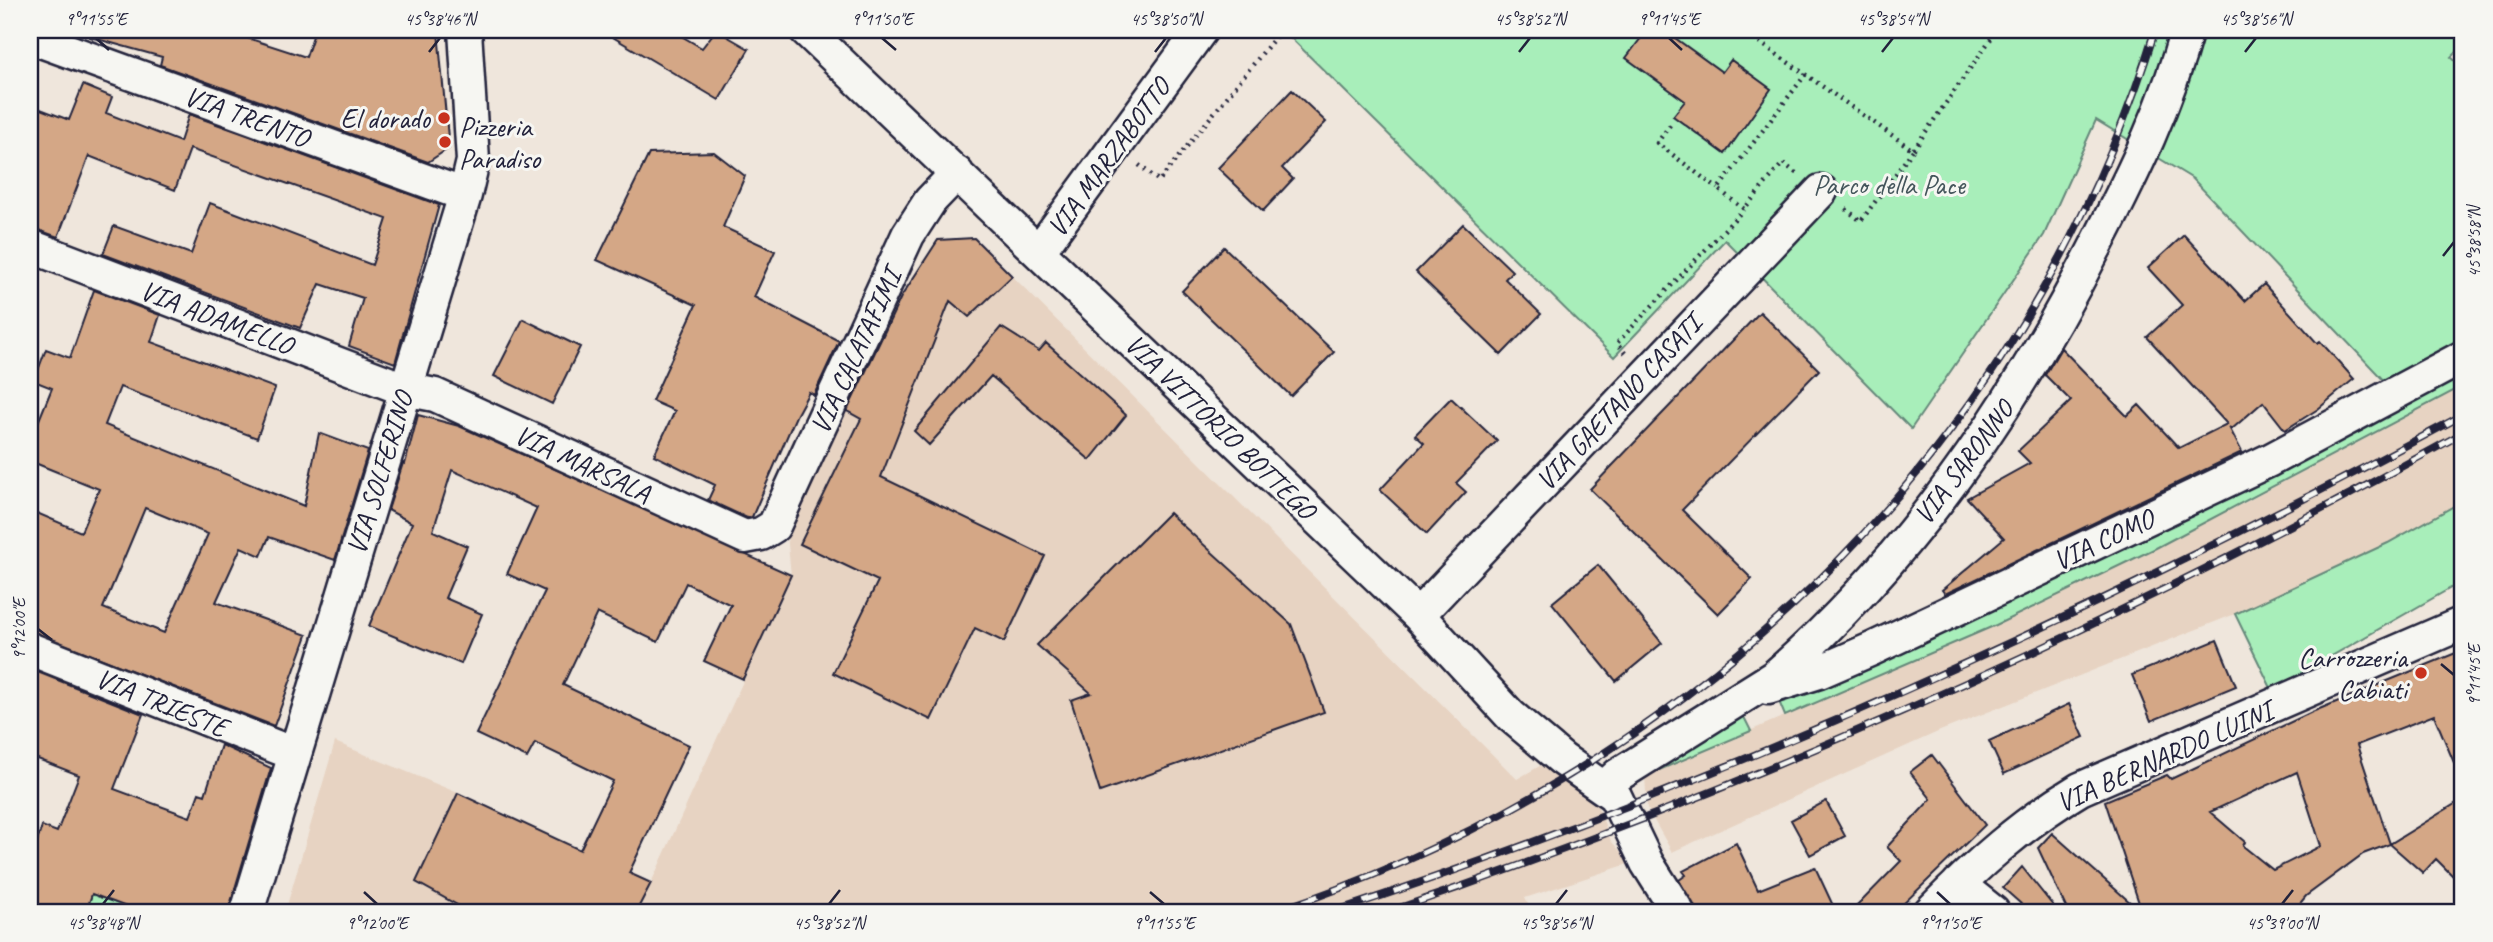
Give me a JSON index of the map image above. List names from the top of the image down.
{
  "streets": {
    "street": [
      "VIA TRENTO",
      "VIA MARZABOTTO",
      "VIA ADAMELLO",
      "VIA CALATAFIMI",
      "VIA GAETANO CASATI",
      "VIA VITTORIO BOTTEGO",
      "VIA SARONNO",
      "VIA MARSALA",
      "VIA SOLFERINO",
      "VIA COMO",
      "VIA TRIESTE",
      "VIA BERNARDO LUINI"
    ]
  },
  "crossings": [
    ["VIA TRENTO", "VIA SOLFERINO"],
    ["VIA MARZABOTTO", "VIA VITTORIO BOTTEGO"],
    ["VIA ADAMELLO", "VIA MARSALA"],
    ["VIA ADAMELLO", "VIA SOLFERINO"],
    ["VIA CALATAFIMI", "VIA VITTORIO BOTTEGO"],
    ["VIA CALATAFIMI", "VIA MARSALA"],
    ["VIA GAETANO CASATI", "VIA VITTORIO BOTTEGO"],
    ["VIA VITTORIO BOTTEGO", "VIA SARONNO"],
    ["VIA SARONNO", "VIA COMO"],
    ["VIA MARSALA", "VIA SOLFERINO"],
    ["VIA SOLFERINO", "VIA TRIESTE"]
  ],
  "parks": ["Parco della Pace"],
  "places": ["El dorado", "Pizzeria Paradiso", "Carrozzeria Cabiati"],
  "coordinates": [
    "9°11'55\"E",
    "45°38'46\"N",
    "9°11'50\"E",
    "45°38'50\"N",
    "45°38'52\"N",
    "9°11'45\"E",
    "45°38'54\"N",
    "45°38'56\"N",
    "45°38'58\"N",
    "9°12'00\"E",
    "45°38'48\"N",
    "45°39'00\"N"
  ]
}
